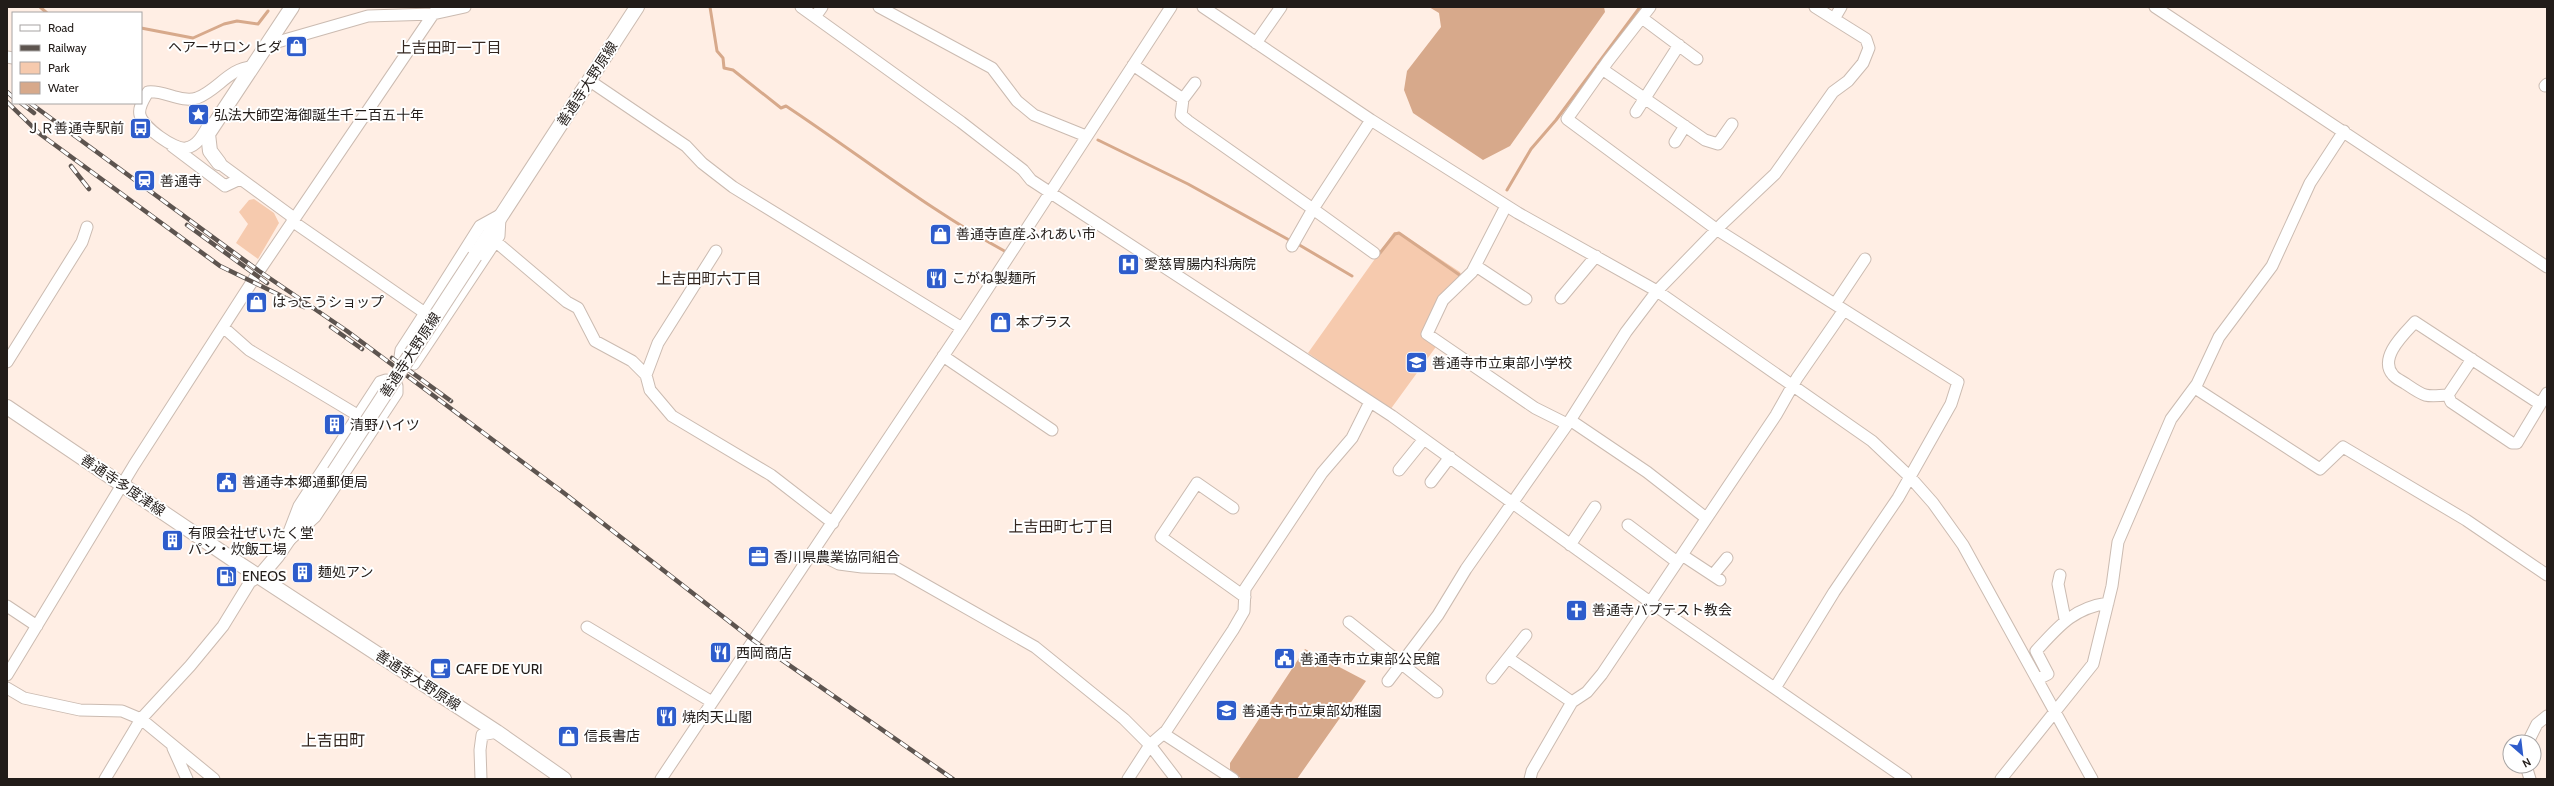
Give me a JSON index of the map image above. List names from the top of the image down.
{
  "streets": {
    "main road": ["善通寺大野原線", "善通寺多度津線"]
  },
  "crossings": [
    ["善通寺大野原線", "善通寺多度津線"]
  ],
  "districts": [
    "上吉田町一丁目",
    "上吉田町六丁目",
    "上吉田町七丁目",
    "上吉田町"
  ],
  "places": {
    "shop": [
      "ヘアーサロン ヒダ",
      "善通寺直産ふれあい市",
      "はっこうショップ",
      "本プラス",
      "信長書店"
    ],
    "place": ["弘法大師空海御誕生千二百五十年"],
    "bus stop": ["ＪＲ善通寺駅前"],
    "station": ["善通寺"],
    "hospital": ["愛慈胃腸内科病院"],
    "restaurant": ["こがね製麺所", "西岡商店", "焼肉天山閣"],
    "school or university": ["善通寺市立東部小学校", "善通寺市立東部幼稚園"],
    "building": ["清野ハイツ", "有限会社ぜいたく堂 パン・炊飯工場", "麺処アン"],
    "public building": ["善通寺本郷通郵便局", "善通寺市立東部公民館"],
    "office": ["香川県農業協同組合"],
    "fuel station": ["ENEOS"],
    "church": ["善通寺バプテスト教会"],
    "cafe": ["CAFE DE YURI"]
  },
  "legend": [
    "Road",
    "Railway",
    "Park",
    "Water"
  ],
  "north": "bottom right"
}
